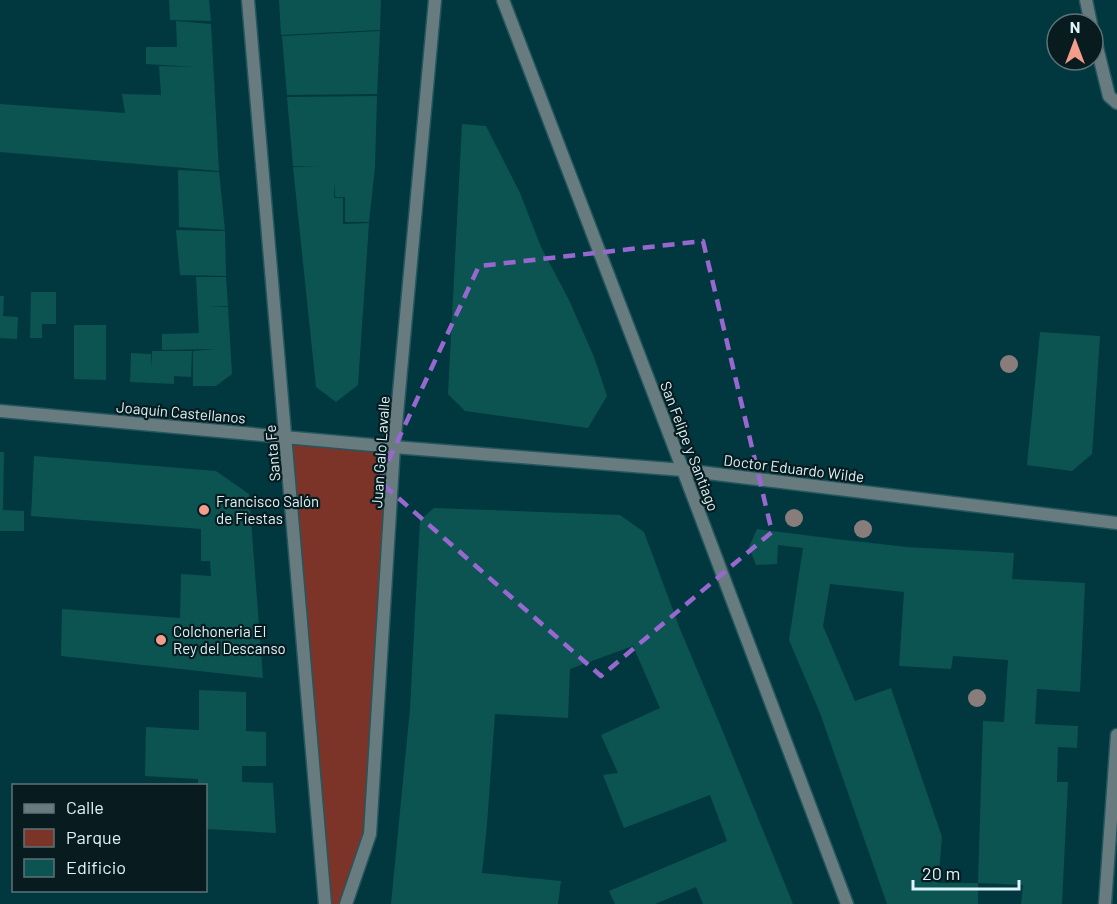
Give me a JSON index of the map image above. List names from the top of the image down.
{
  "streets": {
    "street": [
      "Joaquín Castellanos",
      "San Felipe y Santiago",
      "Juan Galo Lavalle",
      "Santa Fe",
      "Doctor Eduardo Wilde"
    ]
  },
  "crossings": [
    ["Joaquín Castellanos", "Juan Galo Lavalle"],
    ["Joaquín Castellanos", "Santa Fe"],
    ["Joaquín Castellanos", "Doctor Eduardo Wilde"],
    ["San Felipe y Santiago", "Doctor Eduardo Wilde"],
    ["Juan Galo Lavalle", "Doctor Eduardo Wilde"]
  ],
  "places": ["Francisco Salón de Fiestas", "Colchoneria El Rey del Descanso"],
  "legend": ["Calle", "Parque", "Edificio"],
  "scale_bar": "20 m",
  "north": "top"
}
